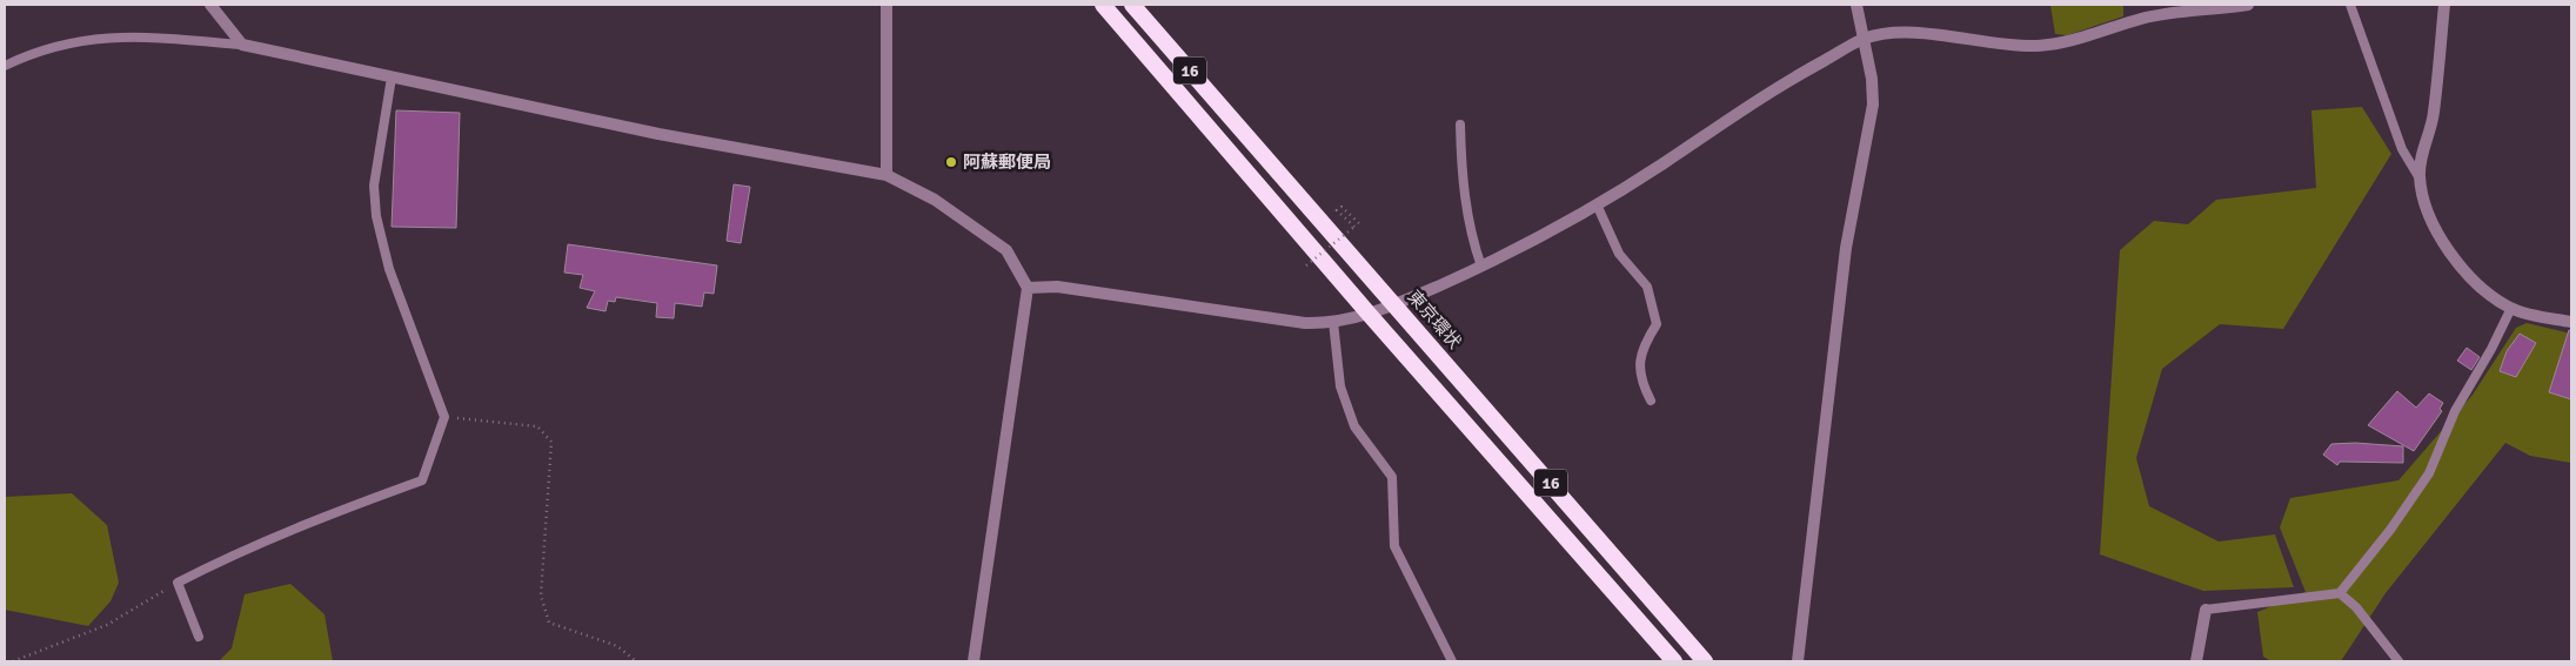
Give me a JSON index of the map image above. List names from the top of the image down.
{
  "streets": {
    "highway": ["16", "東京環状"]
  },
  "places": ["阿蘇郵便局"]
}
